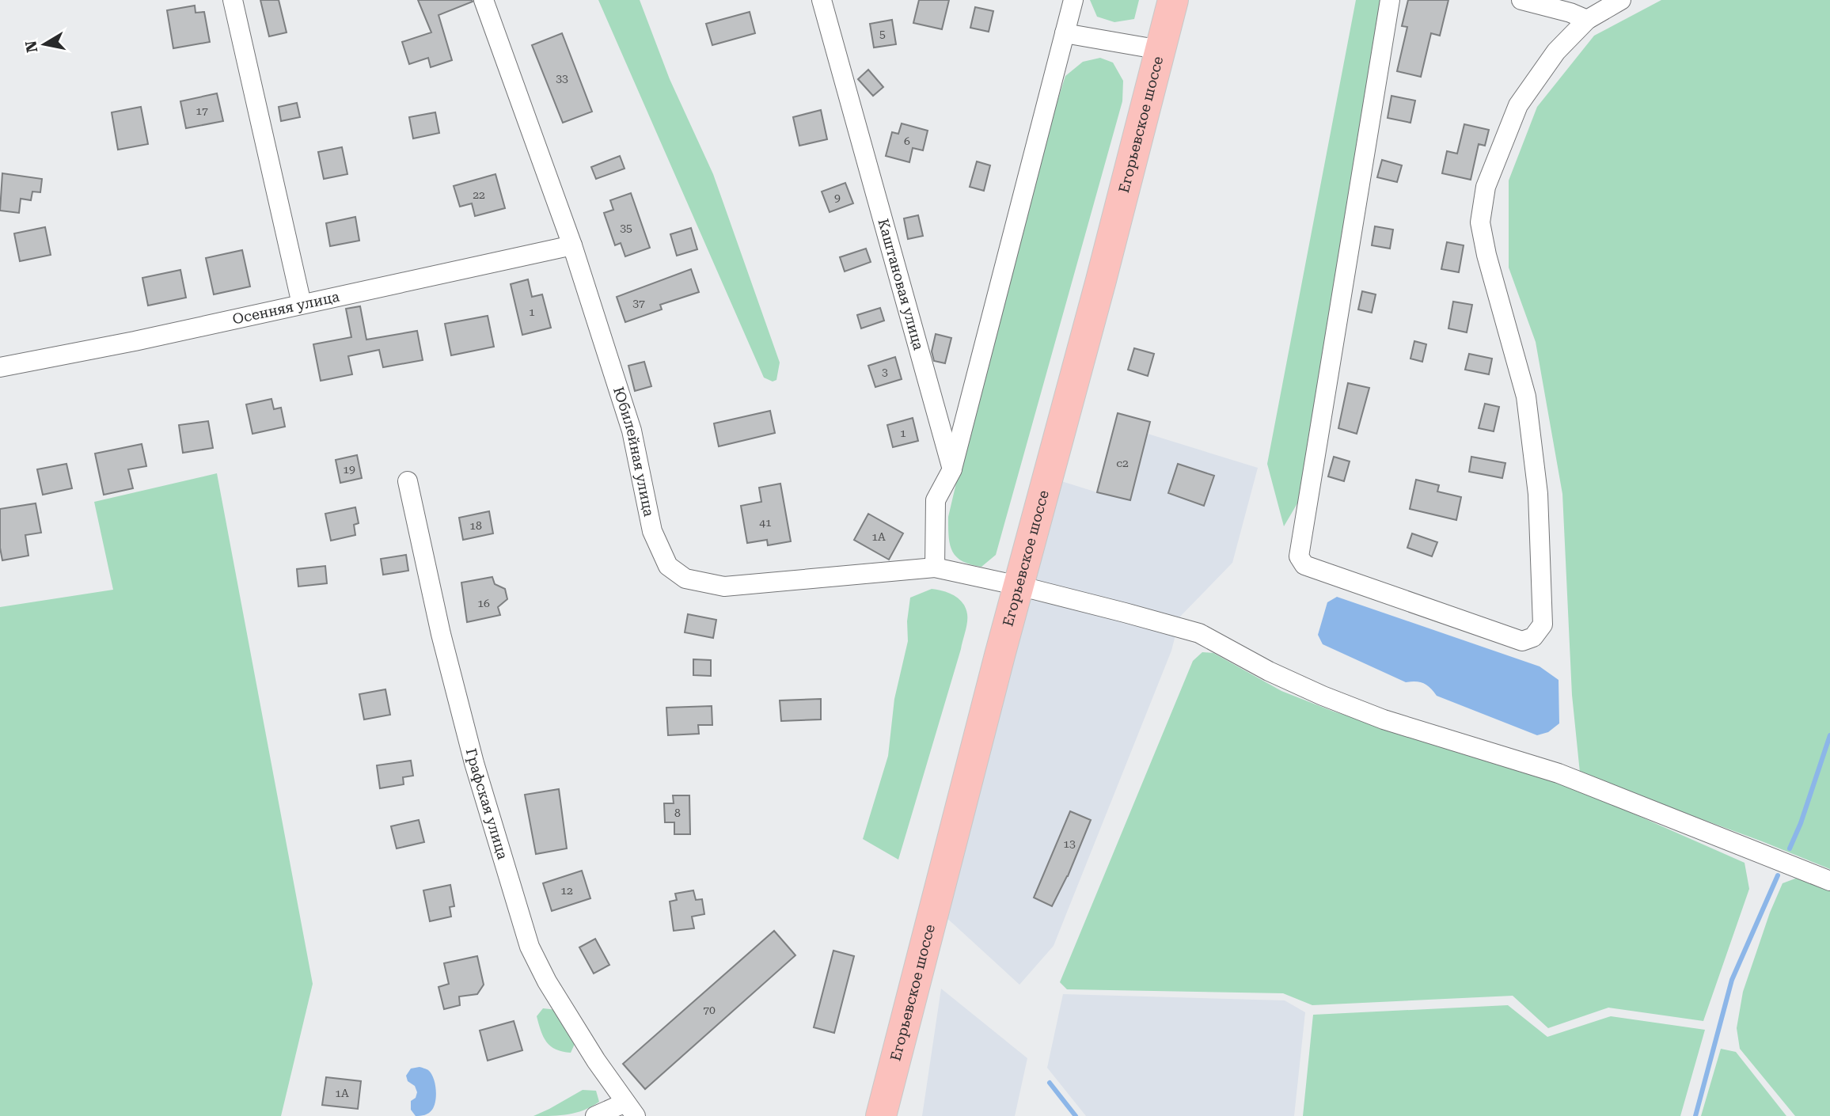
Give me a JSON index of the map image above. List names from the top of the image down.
{
  "streets": {
    "main road": ["Егорьевское шоссе"],
    "street": [
      "Каштановая улица",
      "Осенняя улица",
      "Юбилейная улица",
      "Графская улица"
    ]
  },
  "crossings": [
    ["Егорьевское шоссе", "Юбилейная улица"],
    ["Осенняя улица", "Юбилейная улица"]
  ],
  "house_numbers": [
    "5",
    "33",
    "17",
    "6",
    "22",
    "9",
    "35",
    "37",
    "1",
    "3",
    "1",
    "с2",
    "19",
    "41",
    "18",
    "1А",
    "16",
    "8",
    "13",
    "12",
    "70",
    "1А"
  ],
  "north": "left"
}
